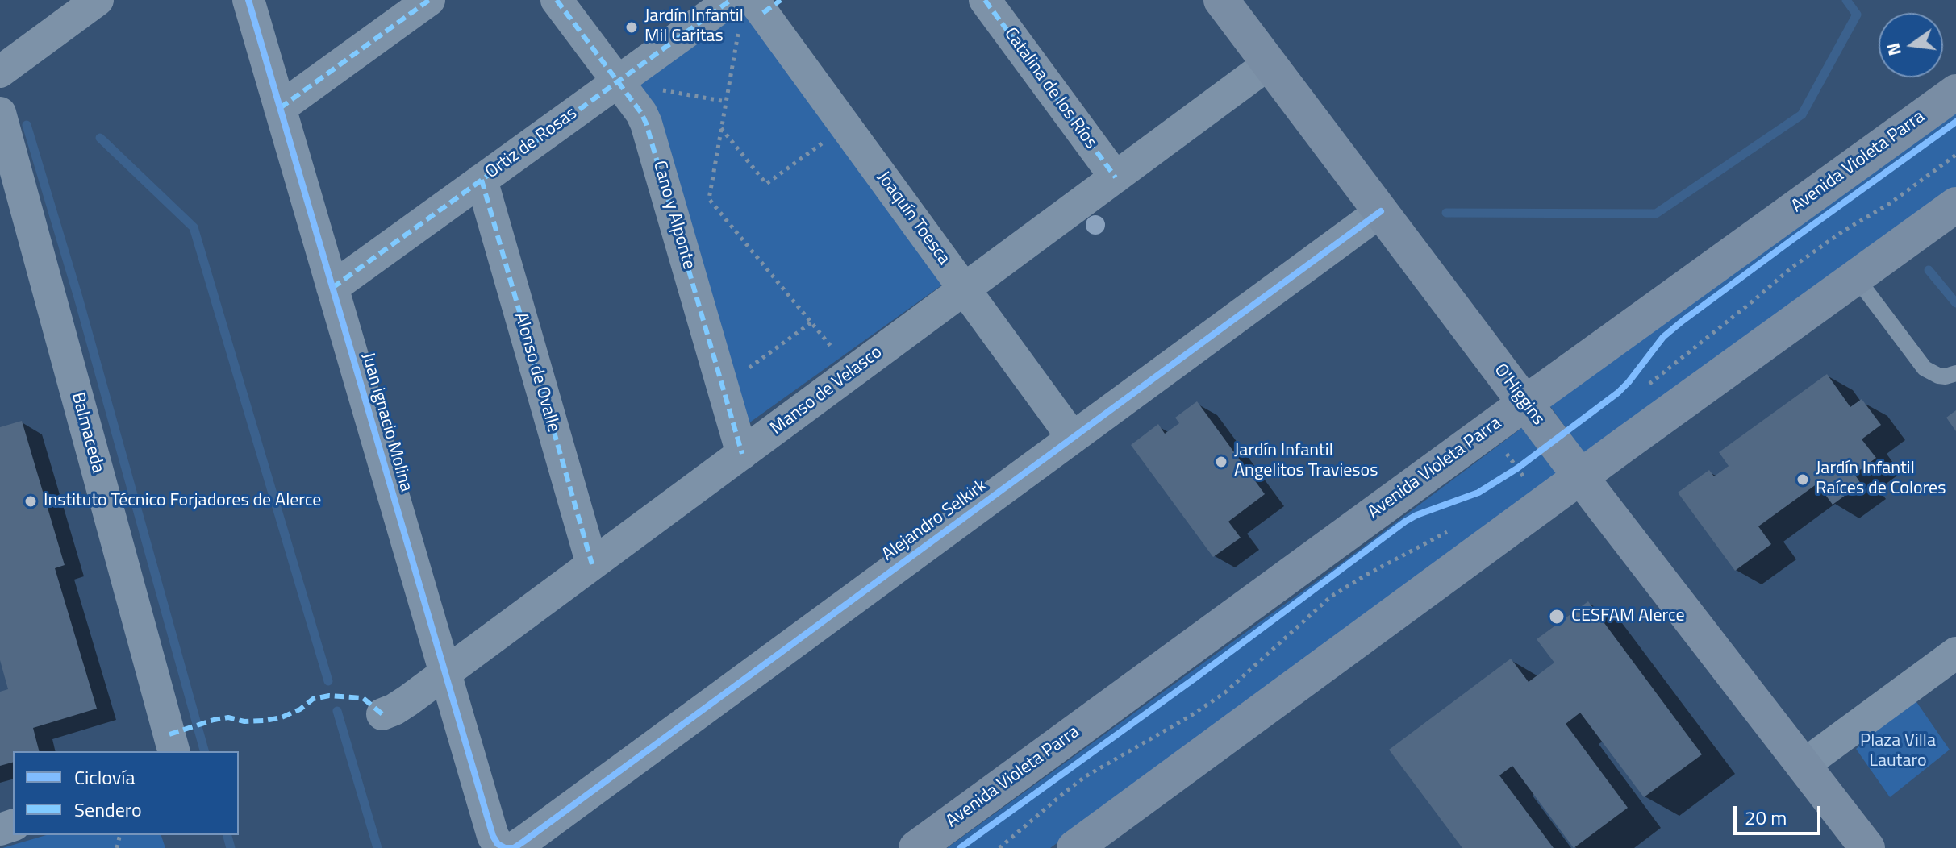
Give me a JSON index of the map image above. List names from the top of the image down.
{
  "streets": {
    "main road": ["Avenida Violeta Parra", "O'Higgins"],
    "street": [
      "Catalina de los Ríos",
      "Ortiz de Rosas",
      "Cano y Alponte",
      "Joaquín Toesca",
      "Alonso de Ovalle",
      "Manso de Velasco",
      "Juan ignacio Molina",
      "Balmaceda",
      "Alejandro Selkirk"
    ]
  },
  "crossings": [
    ["Catalina de los Ríos", "Manso de Velasco"],
    ["Ortiz de Rosas", "Cano y Alponte"],
    ["Ortiz de Rosas", "Joaquín Toesca"],
    ["Ortiz de Rosas", "Alonso de Ovalle"],
    ["Ortiz de Rosas", "Juan ignacio Molina"],
    ["Avenida Violeta Parra", "O'Higgins"],
    ["Cano y Alponte", "Manso de Velasco"],
    ["Joaquín Toesca", "Manso de Velasco"],
    ["Joaquín Toesca", "Alejandro Selkirk"],
    ["Alonso de Ovalle", "Manso de Velasco"],
    ["Manso de Velasco", "O'Higgins"],
    ["Manso de Velasco", "Juan ignacio Molina"],
    ["O'Higgins", "Alejandro Selkirk"],
    ["Juan ignacio Molina", "Alejandro Selkirk"]
  ],
  "parks": ["Plaza Villa Lautaro"],
  "places": [
    "Jardín Infantil Mil Caritas",
    "Jardín Infantil Angelitos Traviesos",
    "Jardín Infantil Raíces de Colores",
    "Instituto Técnico Forjadores de Alerce",
    "CESFAM Alerce"
  ],
  "legend": ["Ciclovía", "Sendero"],
  "scale_bar": "20 m",
  "north": "left"
}
